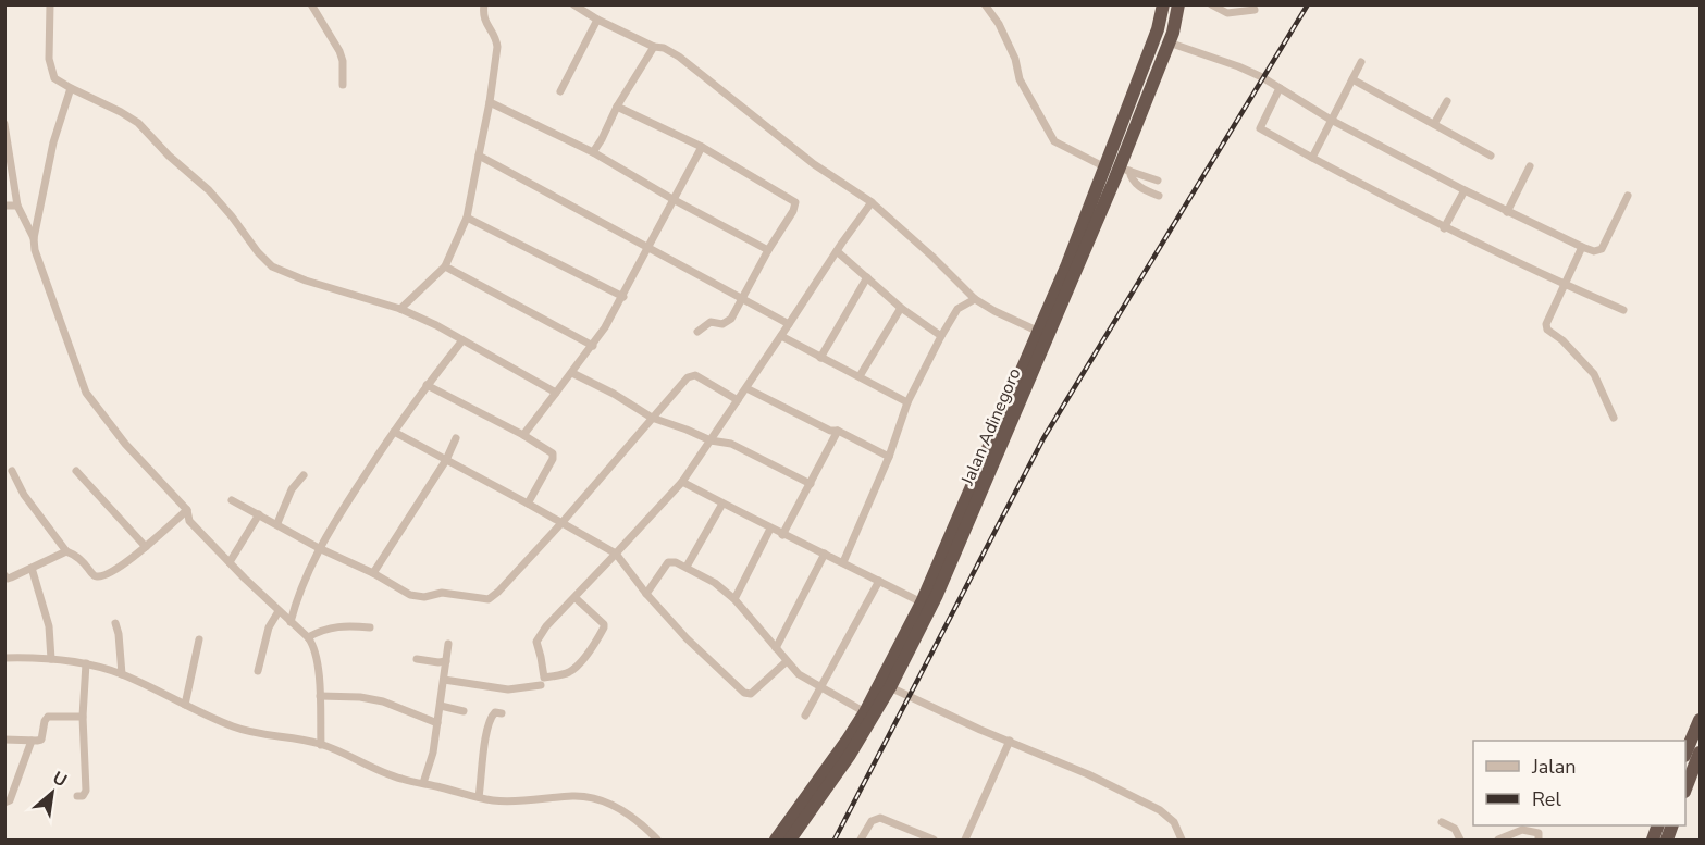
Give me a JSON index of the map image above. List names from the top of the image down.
{
  "streets": {
    "highway": ["Jalan Adinegoro"]
  },
  "legend": ["Jalan", "Rel"],
  "north": "top right"
}
